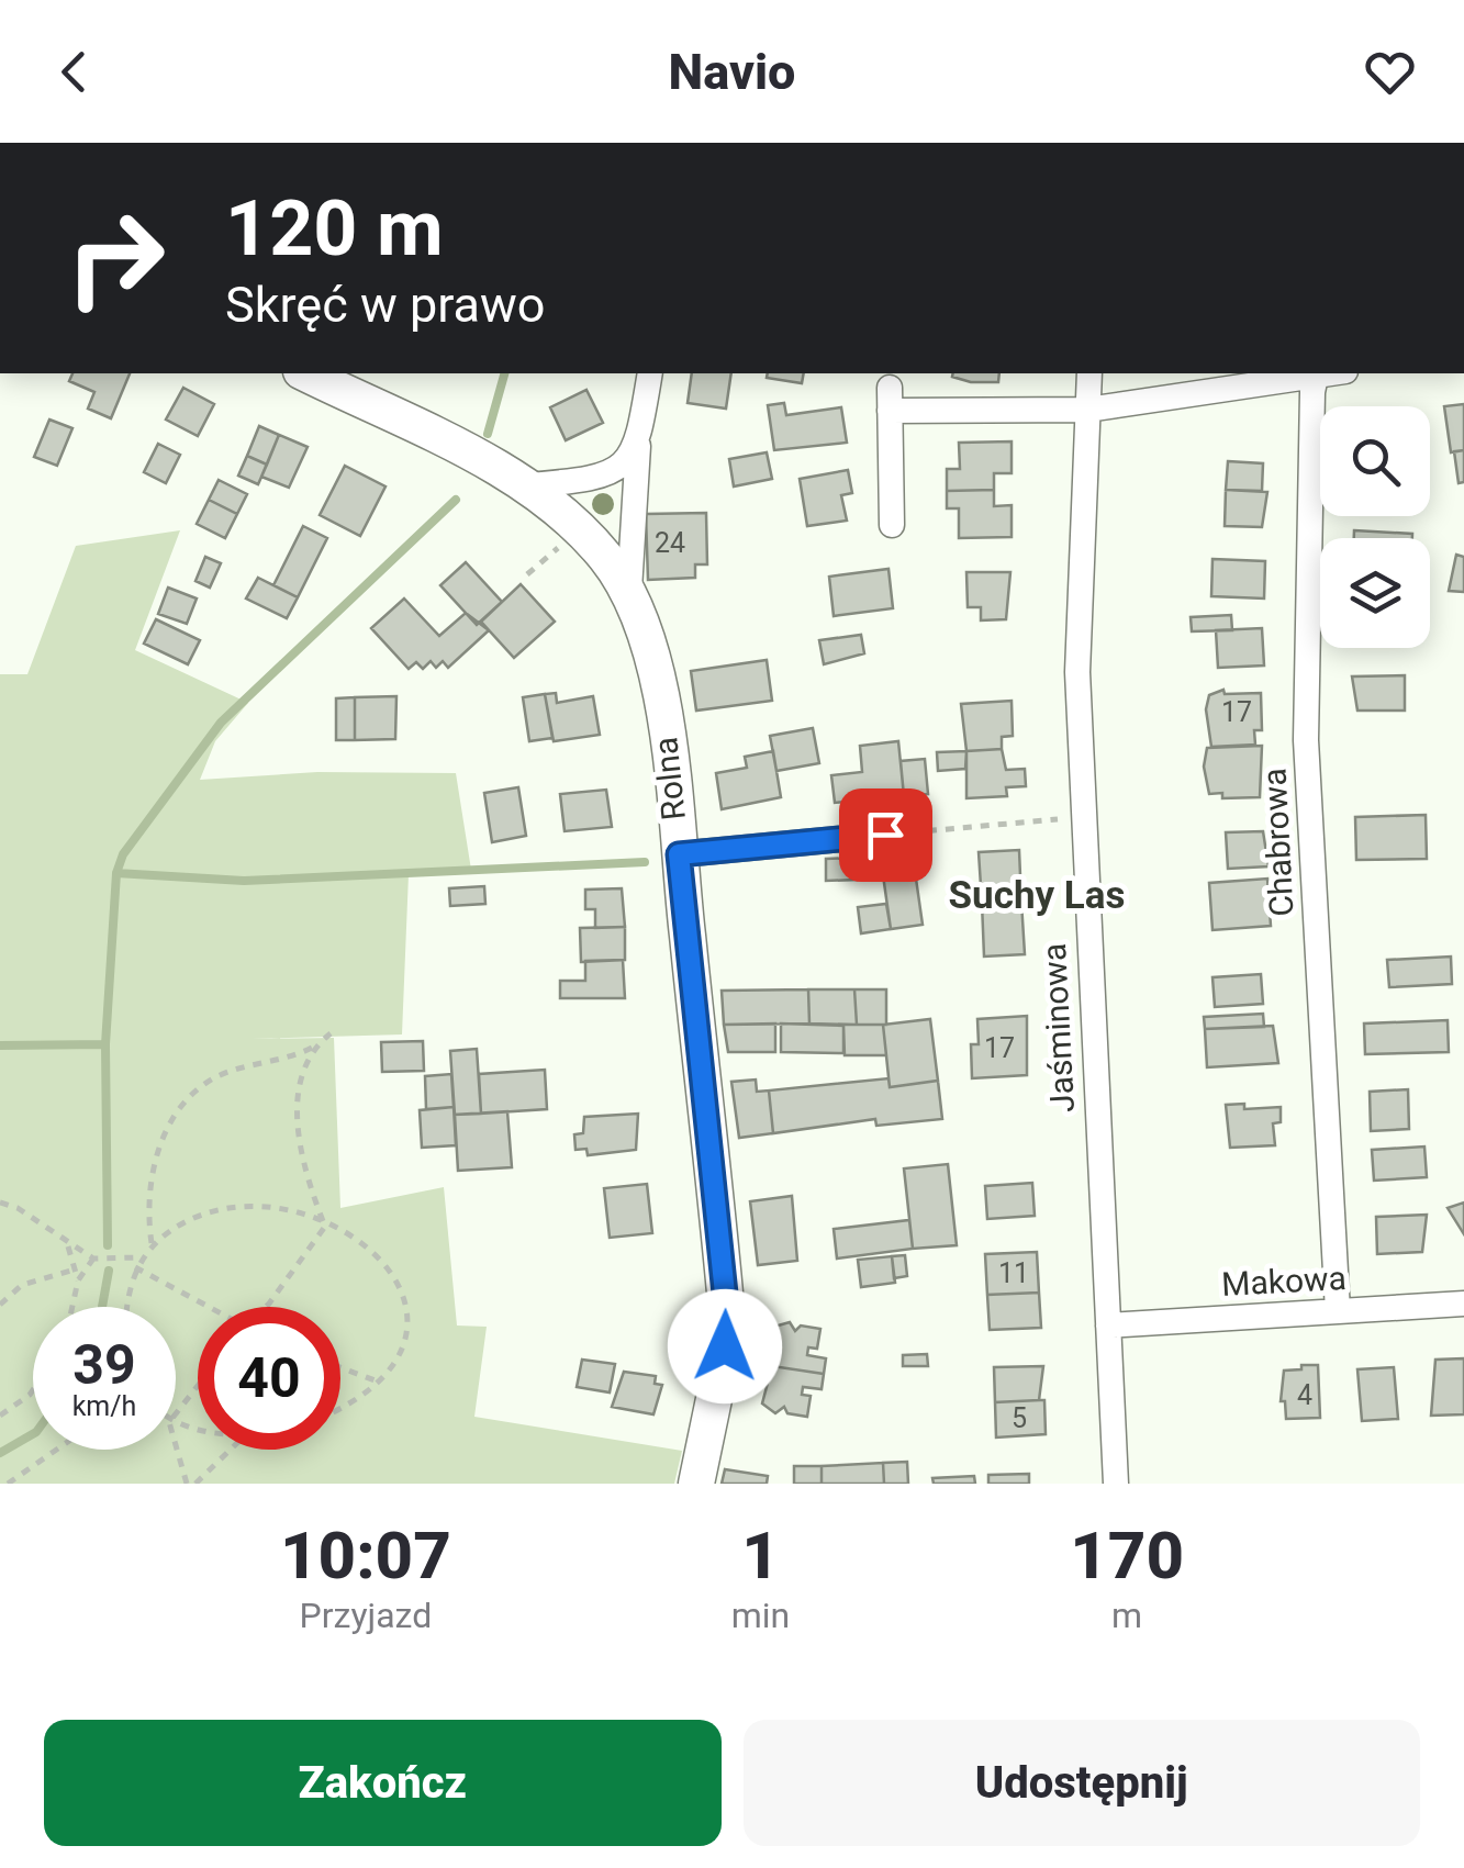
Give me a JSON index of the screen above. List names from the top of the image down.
{
  "streets": {
    "street": [
      "Rolna",
      "Chabrowa",
      "Jaśminowa",
      "Makowa"
    ]
  },
  "crossings": [
    ["Chabrowa", "Makowa"],
    ["Jaśminowa", "Makowa"]
  ],
  "districts": ["Suchy Las"],
  "house_numbers": [
    "24",
    "17",
    "17",
    "11",
    "4",
    "5"
  ],
  "page": {
    "header": "Navio",
    "turn": ["120 m", "Skręć w prawo"],
    "speed": "39 km/h",
    "limit": "40",
    "eta": [
      "10:07",
      "Przyjazd",
      "1",
      "min",
      "170",
      "m"
    ],
    "buttons": ["Zakończ", "Udostępnij"]
  }
}
